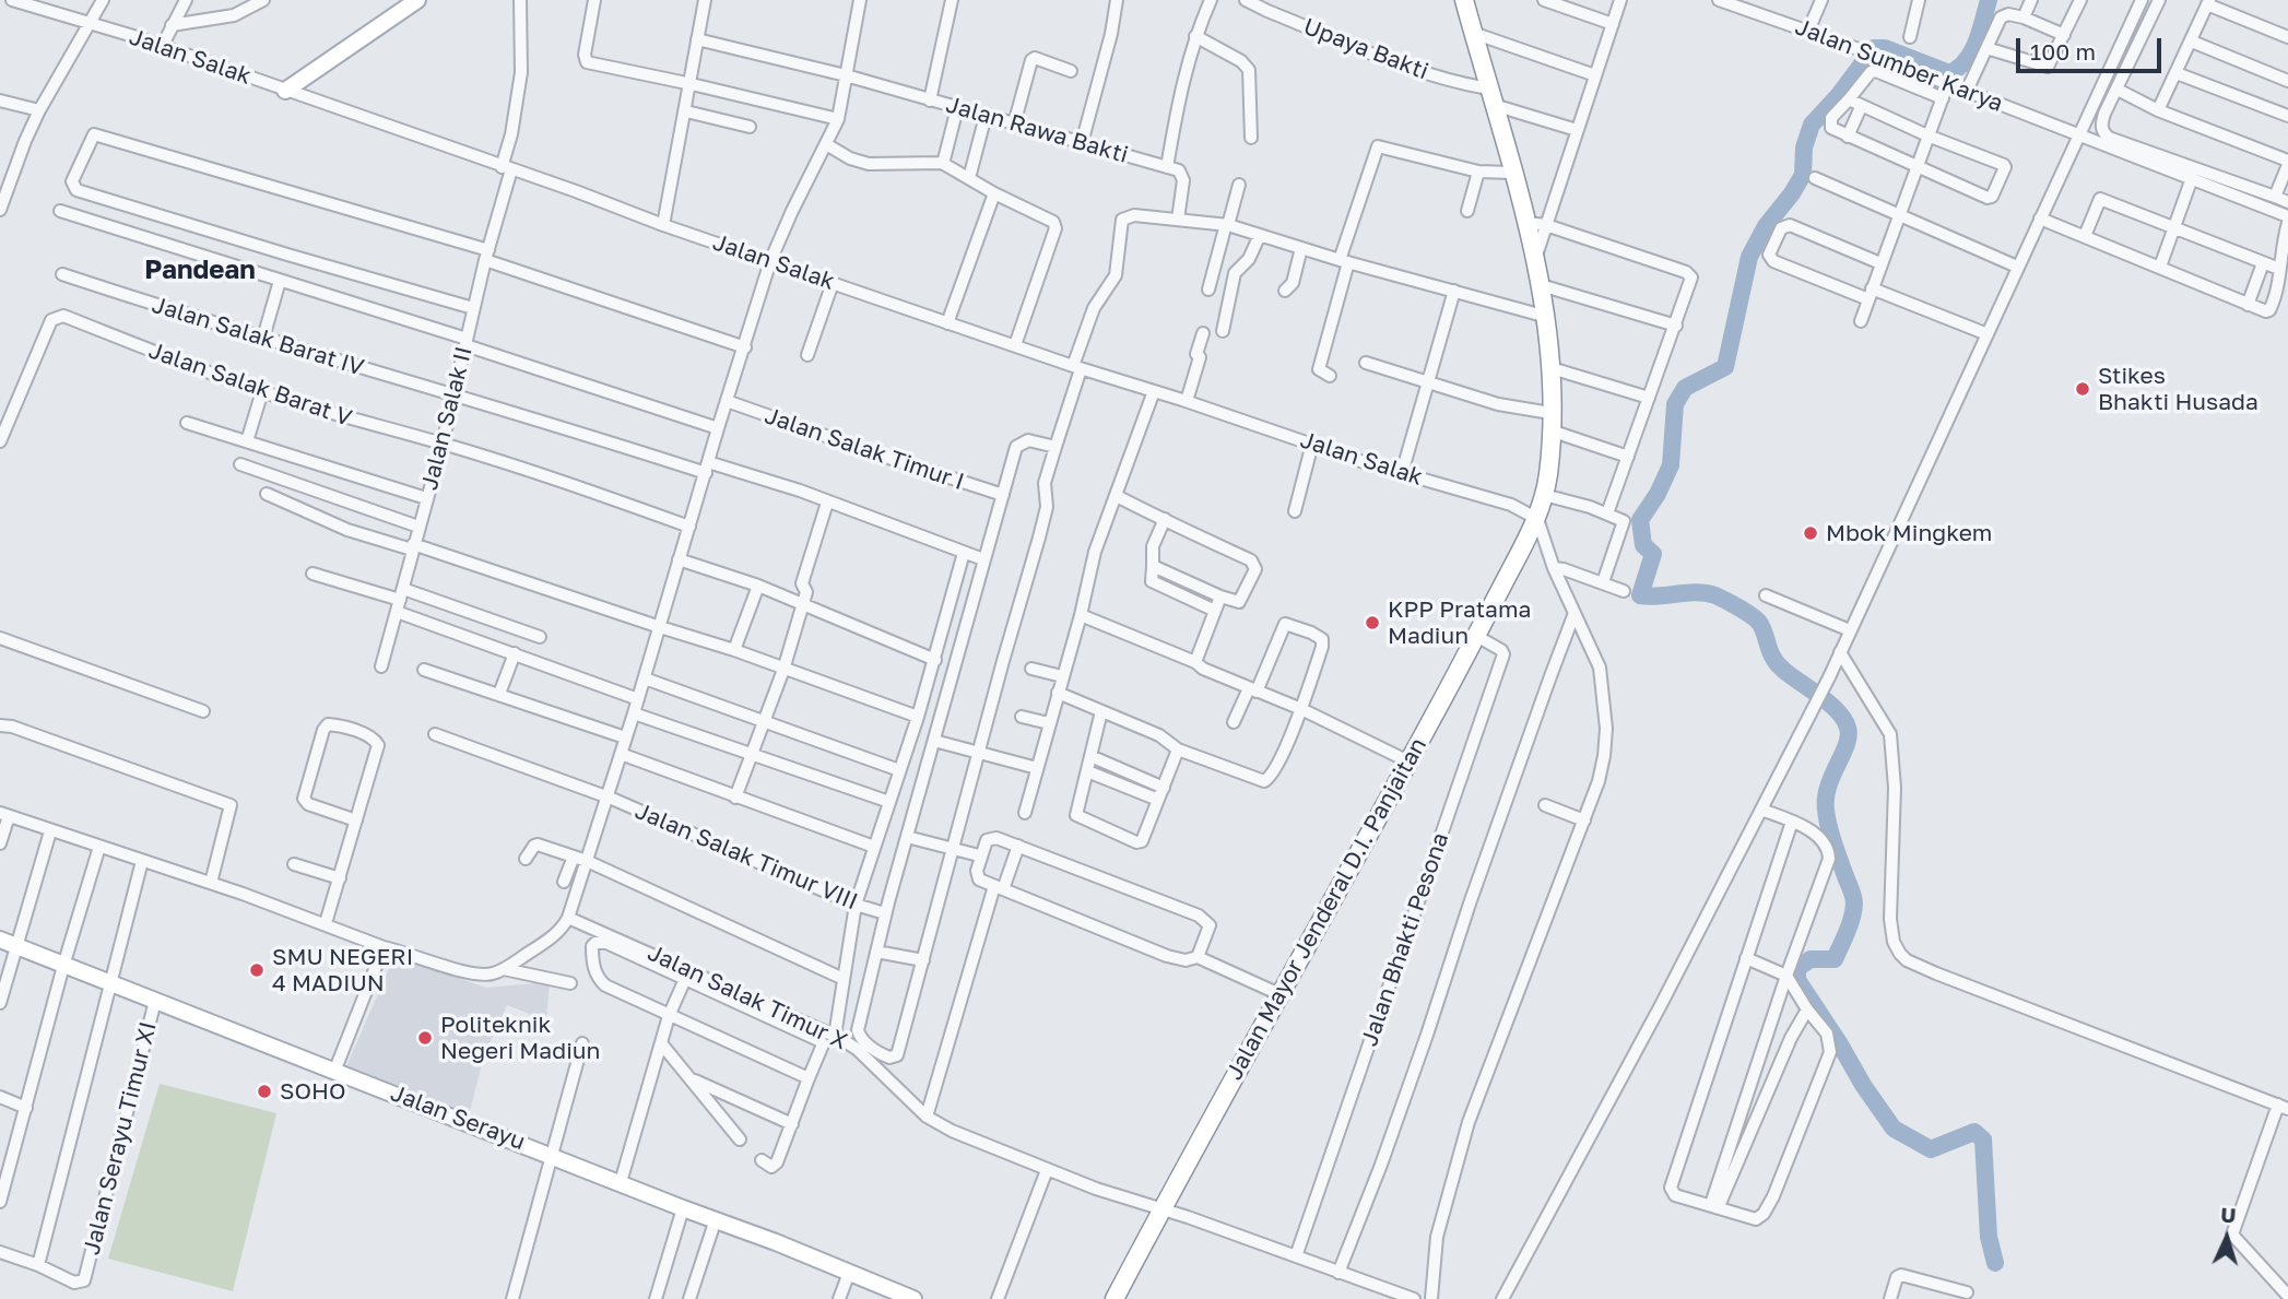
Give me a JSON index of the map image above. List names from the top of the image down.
{
  "streets": {
    "highway": ["Jalan Mayor Jenderal D.I. Panjaitan"],
    "main road": ["Jalan Serayu"],
    "street": [
      "Upaya Bakti",
      "Jalan Salak",
      "Jalan Sumber Karya",
      "Jalan Rawa Bakti",
      "Jalan Salak Barat IV",
      "Jalan Salak Barat V",
      "Jalan Salak II",
      "Jalan Salak Timur I",
      "Jalan Salak Timur VIII",
      "Jalan Bhakti Pesona",
      "Jalan Salak Timur X",
      "Jalan Serayu Timur XI"
    ]
  },
  "crossings": [
    ["Upaya Bakti", "Jalan Mayor Jenderal D.I. Panjaitan"],
    ["Jalan Salak", "Jalan Salak II"],
    ["Jalan Salak", "Jalan Mayor Jenderal D.I. Panjaitan"],
    ["Jalan Salak Barat IV", "Jalan Salak II"],
    ["Jalan Salak Barat V", "Jalan Salak II"],
    ["Jalan Mayor Jenderal D.I. Panjaitan", "Jalan Bhakti Pesona"],
    ["Jalan Mayor Jenderal D.I. Panjaitan", "Jalan Salak Timur X"],
    ["Jalan Bhakti Pesona", "Jalan Salak Timur X"],
    ["Jalan Serayu", "Jalan Serayu Timur XI"]
  ],
  "districts": ["Pandean"],
  "places": [
    "Stikes Bhakti Husada",
    "Mbok Mingkem",
    "KPP Pratama Madiun",
    "SMU NEGERI 4 MADIUN",
    "Politeknik Negeri Madiun",
    "SOHO"
  ],
  "scale_bar": "100 m",
  "north": "top"
}
